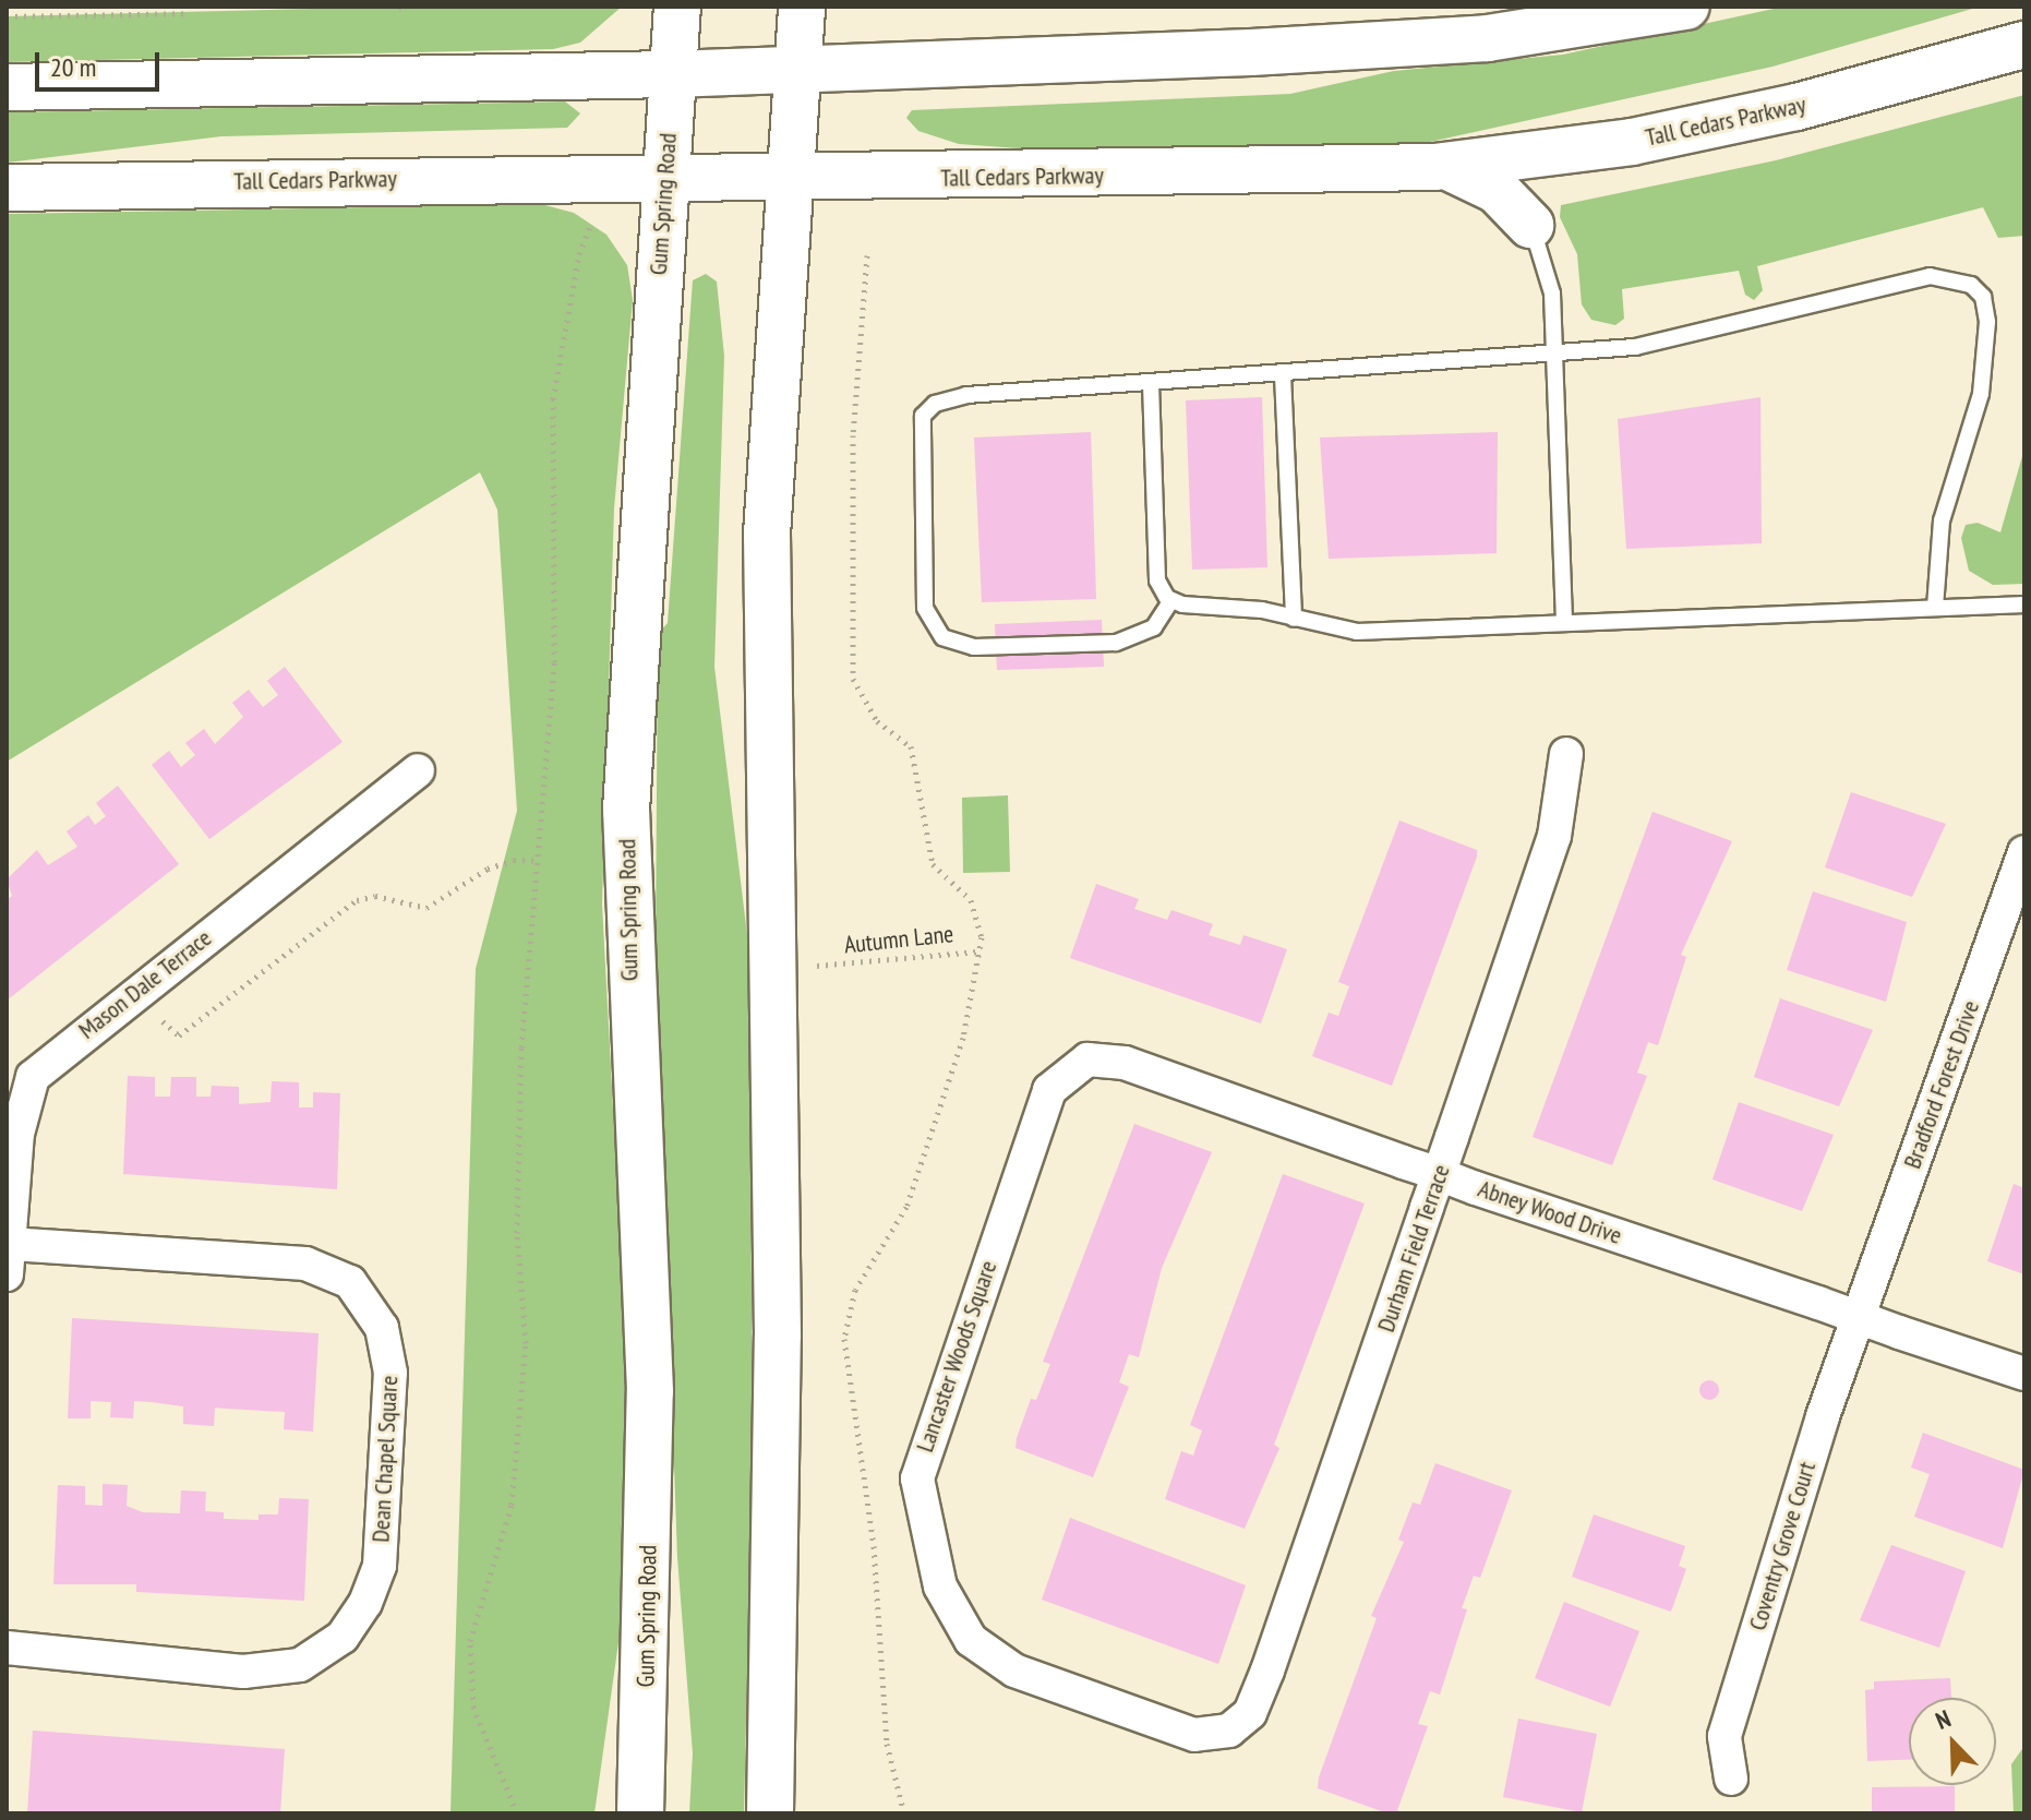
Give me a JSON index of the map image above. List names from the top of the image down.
{
  "streets": {
    "main road": ["Tall Cedars Parkway", "Gum Spring Road"],
    "street": [
      "Mason Dale Terrace",
      "Bradford Forest Drive",
      "Abney Wood Drive",
      "Durham Field Terrace",
      "Lancaster Woods Square",
      "Dean Chapel Square",
      "Coventry Grove Court"
    ],
    "path": ["Autumn Lane"]
  },
  "crossings": [
    ["Tall Cedars Parkway", "Gum Spring Road"],
    ["Mason Dale Terrace", "Dean Chapel Square"],
    ["Bradford Forest Drive", "Abney Wood Drive"],
    ["Bradford Forest Drive", "Coventry Grove Court"],
    ["Abney Wood Drive", "Durham Field Terrace"],
    ["Abney Wood Drive", "Lancaster Woods Square"],
    ["Abney Wood Drive", "Coventry Grove Court"],
    ["Durham Field Terrace", "Lancaster Woods Square"]
  ],
  "scale_bar": "20 m",
  "north": "top left"
}
